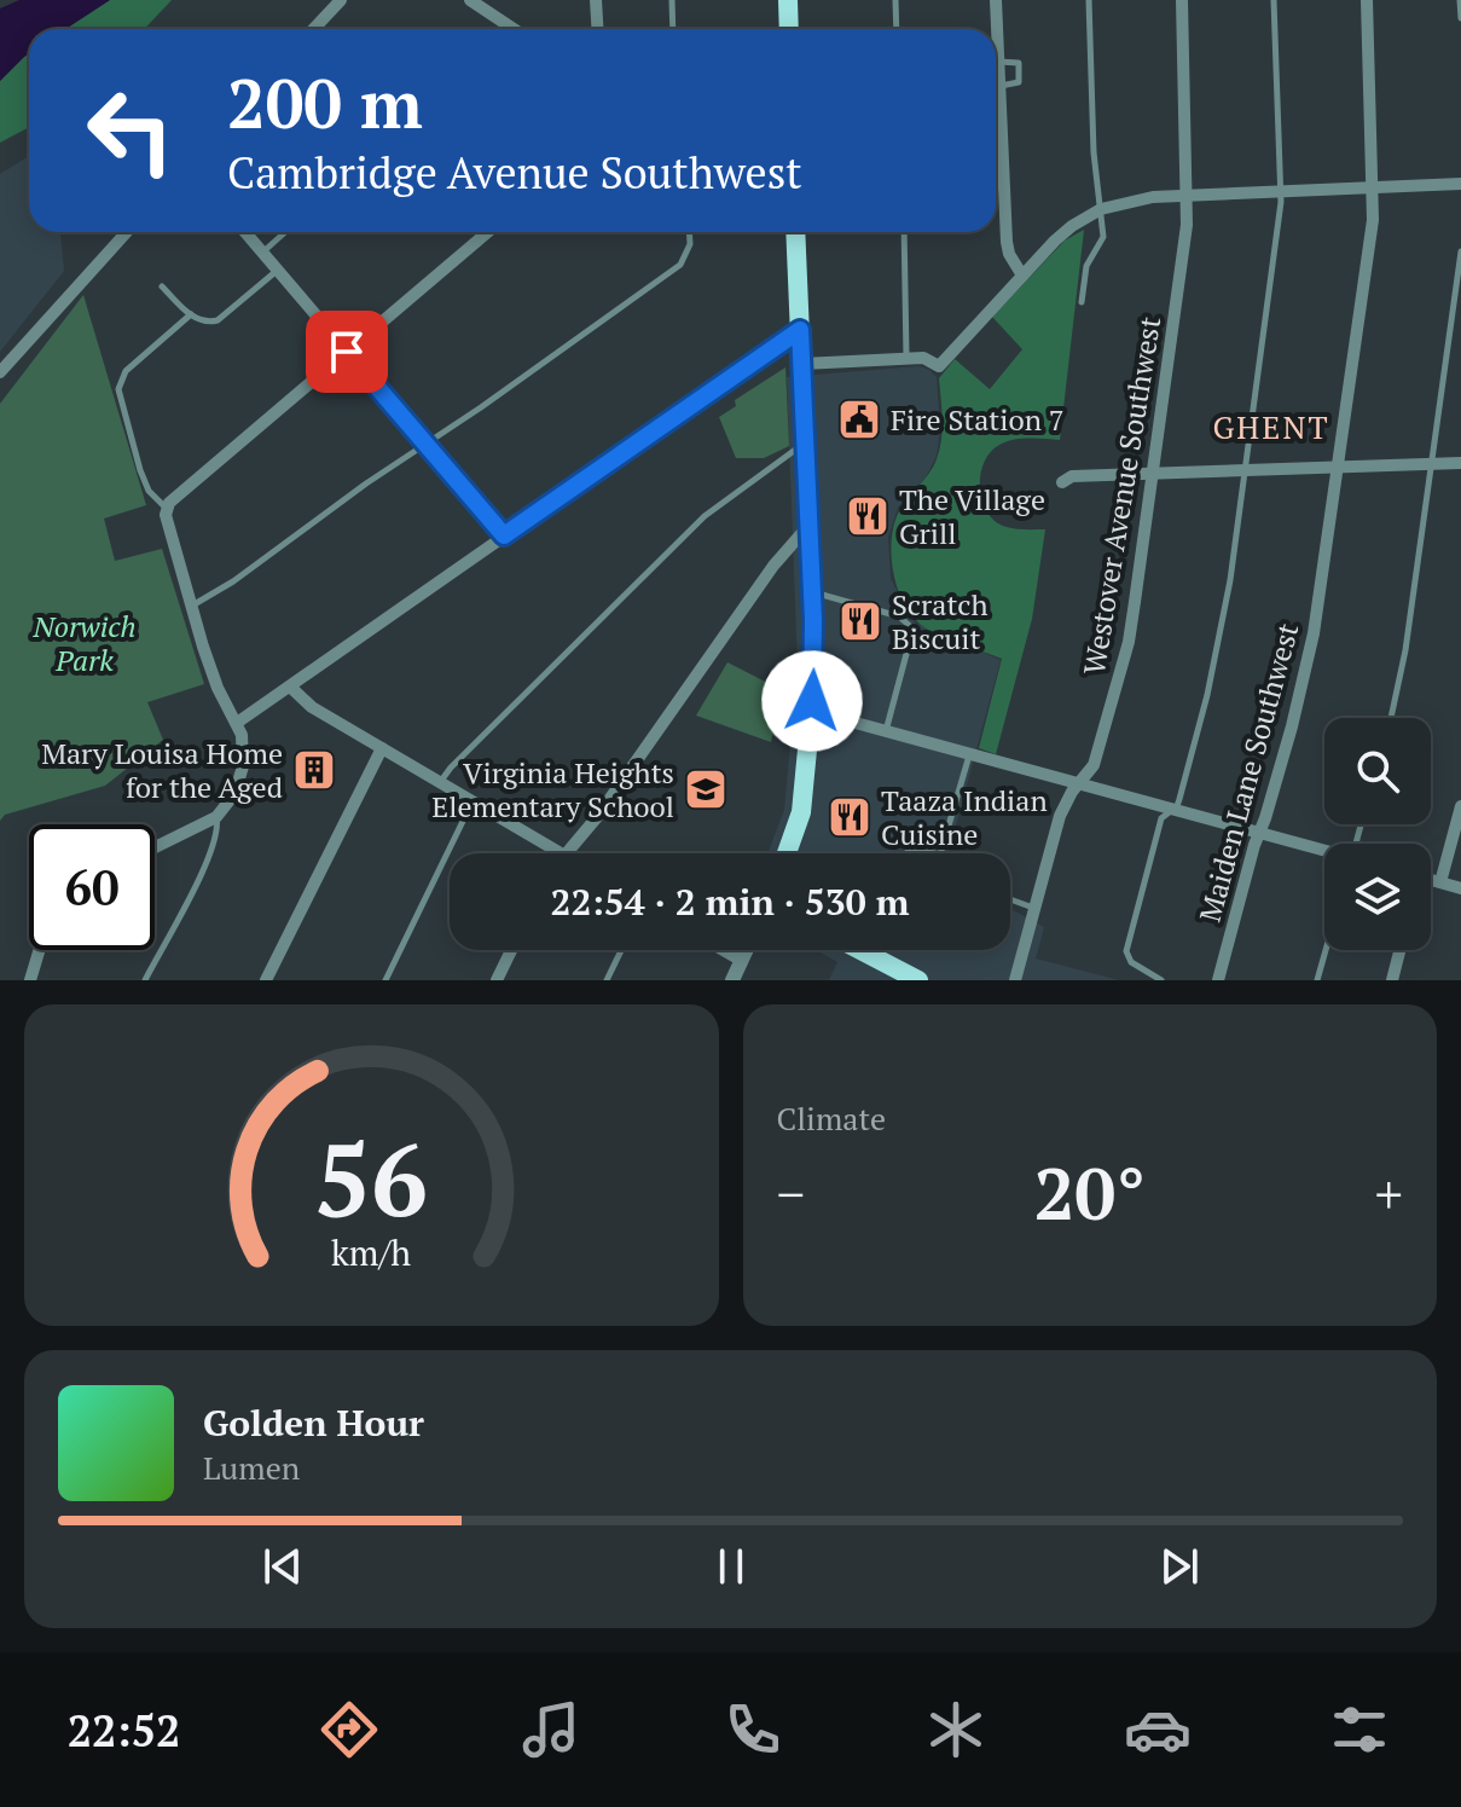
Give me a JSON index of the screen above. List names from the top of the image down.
{
  "streets": {
    "street": ["Westover Avenue Southwest", "Maiden Lane Southwest"]
  },
  "districts": ["GHENT"],
  "parks": ["Norwich Park"],
  "places": {
    "public building": ["Fire Station 7"],
    "restaurant": ["The Village Grill", "Scratch Biscuit", "Taaza Indian Cuisine"],
    "building": ["Mary Louisa Home for the Aged"],
    "school or university": ["Virginia Heights Elementary School"]
  },
  "page": {
    "turn": ["200 m", "Cambridge Avenue Southwest"],
    "limit": "60",
    "trip": "22:54 · 2 min · 530 m",
    "tile": "Climate",
    "heat": ["−", "20°", "+"],
    "song": ["Golden Hour", "Lumen"],
    "tabs": "22:52",
    "gauge": ["56", "km/h"]
  }
}
